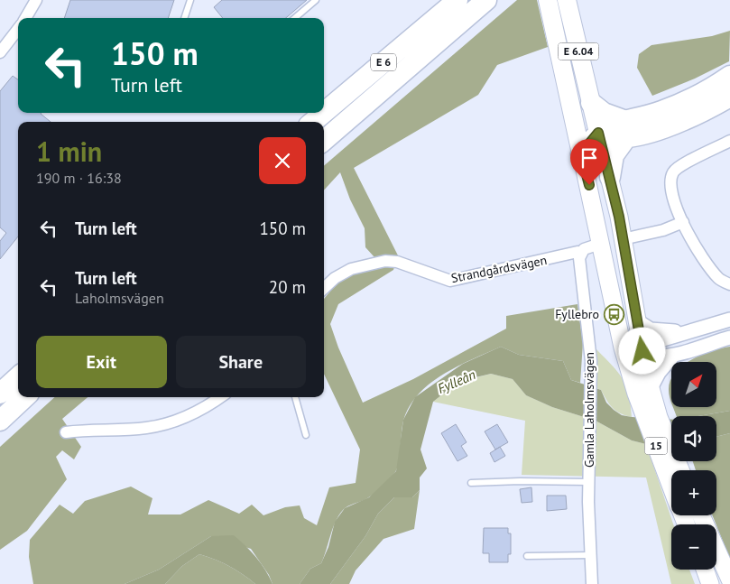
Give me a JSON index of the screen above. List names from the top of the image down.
{
  "streets": {
    "highway": ["E 6.04", "E 6"],
    "main road": ["15"],
    "street": ["Strandgårdsvägen", "Gamla Laholmsvägen"]
  },
  "crossings": [
    ["E 6.04", "15"],
    ["Strandgårdsvägen", "Gamla Laholmsvägen"]
  ],
  "water": ["Fylleån"],
  "places": {
    "bus stop": ["Fyllebro"]
  },
  "north": "top right",
  "page": {
    "turn": ["150 m", "Turn left"],
    "heading": ["1 min", "190 m · 16:38"],
    "list": [
      {
        "name": "Turn left",
        "value": "150 m"
      },
      {
        "name": "Turn left",
        "note": "Laholmsvägen",
        "value": "20 m"
      }
    ],
    "buttons": ["Exit", "Share"],
    "map_buttons": ["+", "−"]
  }
}
